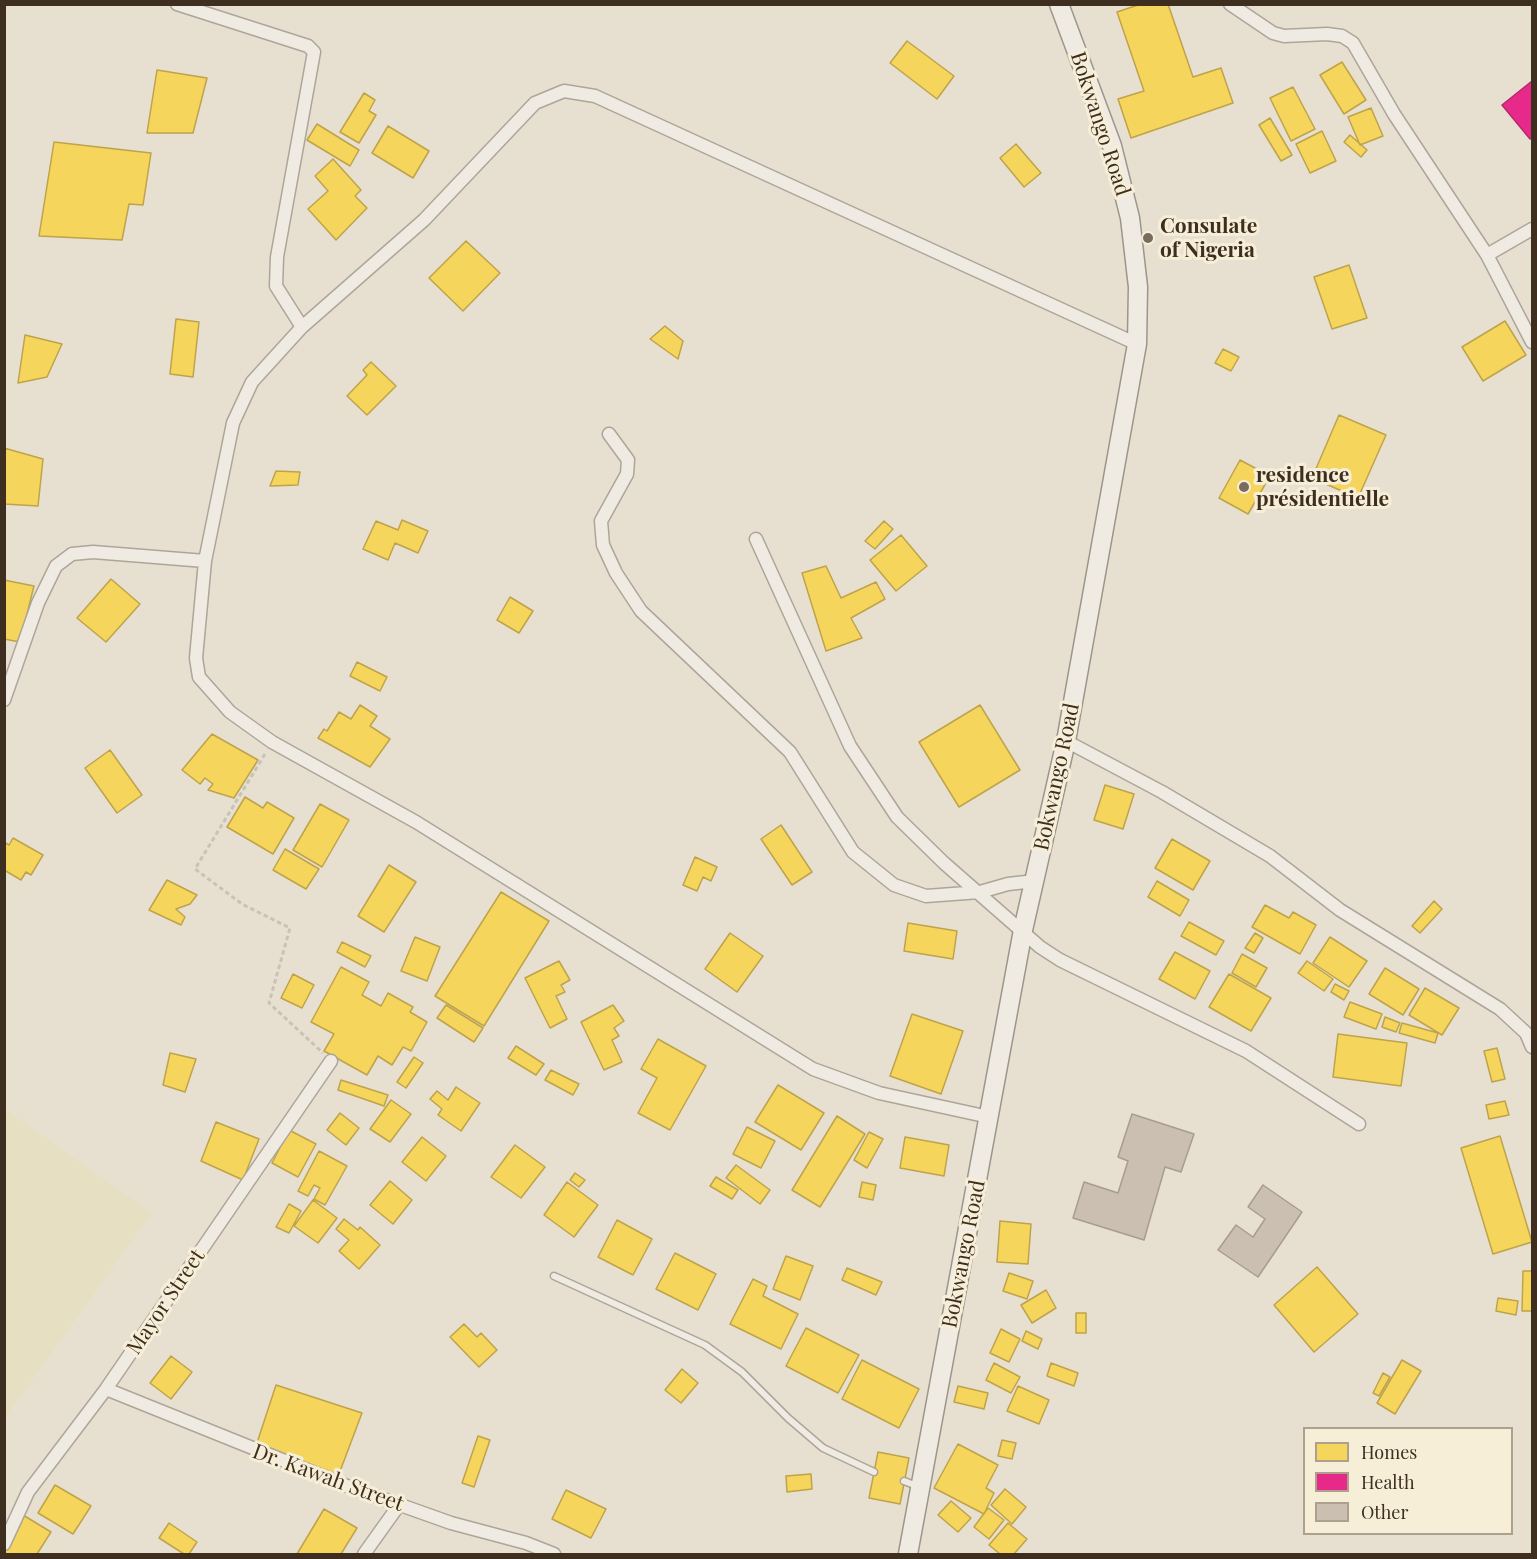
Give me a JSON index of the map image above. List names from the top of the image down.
{
  "streets": {
    "street": ["Bokwango Road", "Mayor Street", "Dr. Kawah Street"]
  },
  "crossings": [
    ["Mayor Street", "Dr. Kawah Street"]
  ],
  "places": ["Consulate of Nigeria", "residence présidentielle"],
  "legend": ["Homes", "Health", "Other"]
}
